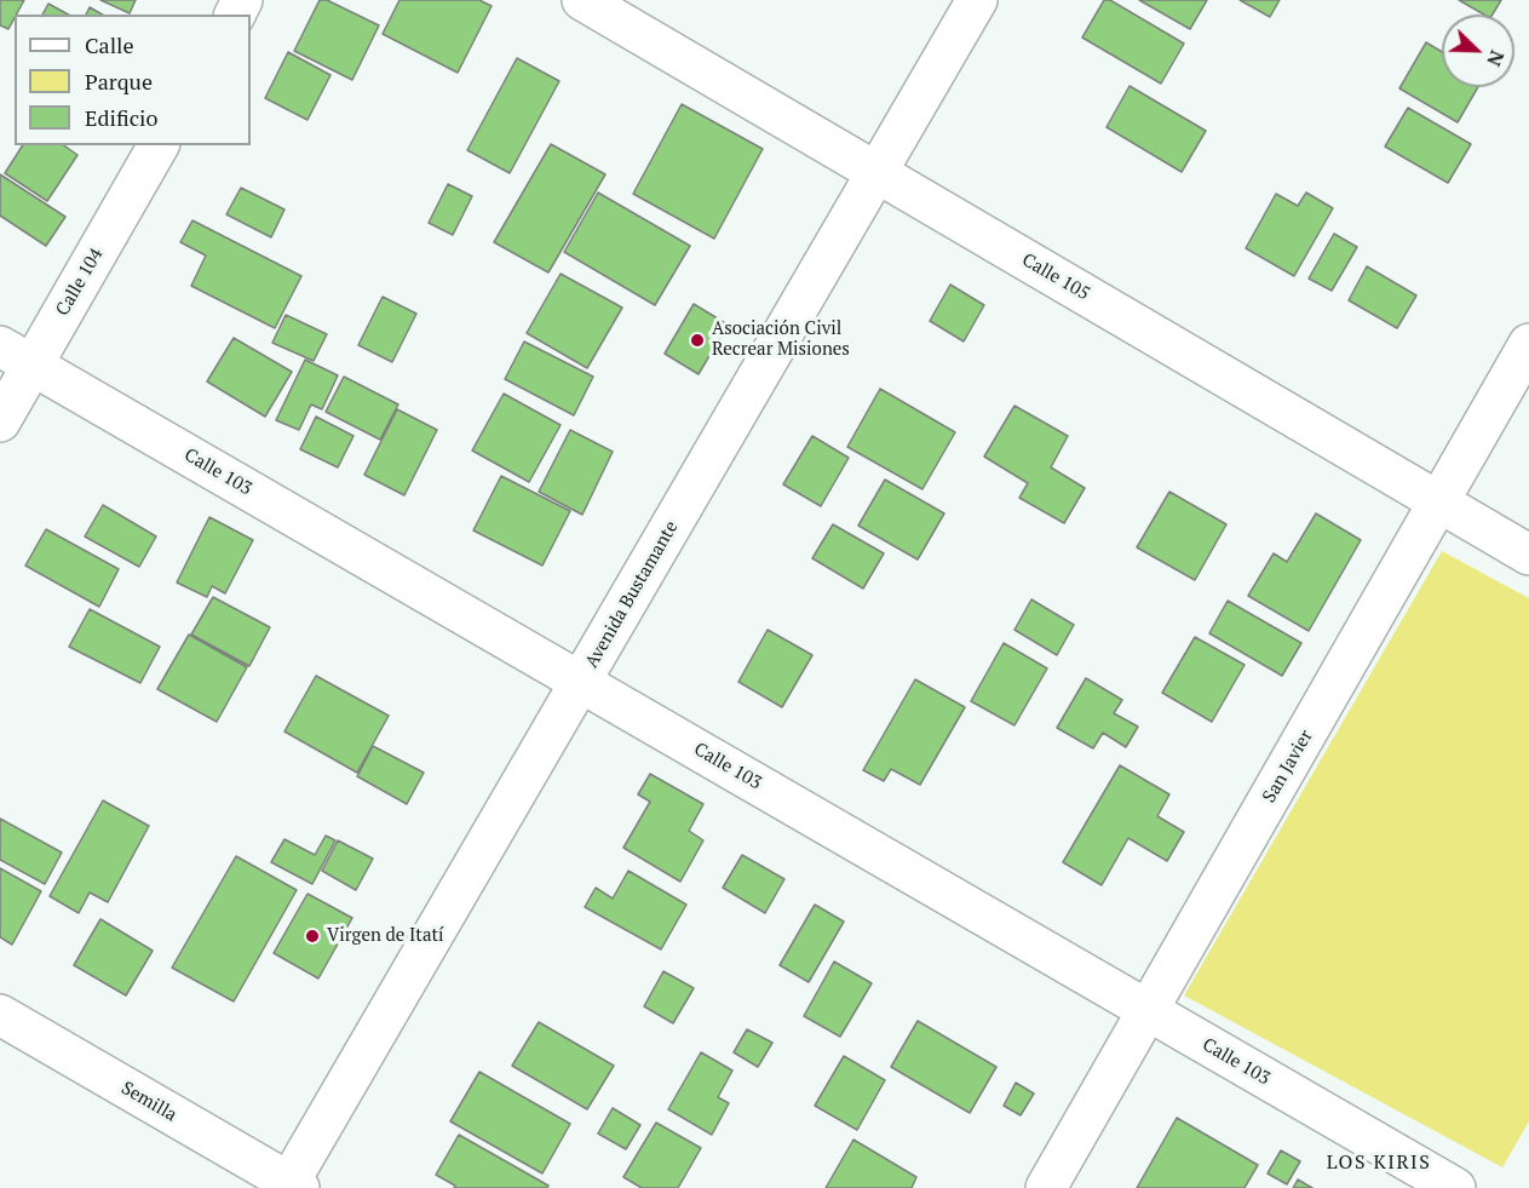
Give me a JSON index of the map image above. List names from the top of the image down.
{
  "streets": {
    "street": [
      "Calle 105",
      "Calle 104",
      "Calle 103",
      "Avenida Bustamante",
      "San Javier",
      "Semilla"
    ]
  },
  "crossings": [
    ["Calle 105", "Avenida Bustamante"],
    ["Calle 105", "San Javier"],
    ["Calle 104", "Calle 103"],
    ["Calle 103", "Avenida Bustamante"],
    ["Calle 103", "San Javier"],
    ["Avenida Bustamante", "Semilla"]
  ],
  "districts": ["LOS KIRIS"],
  "places": ["Asociación Civil Recrear Misiones", "Virgen de Itatí"],
  "legend": ["Calle", "Parque", "Edificio"],
  "north": "bottom right"
}
